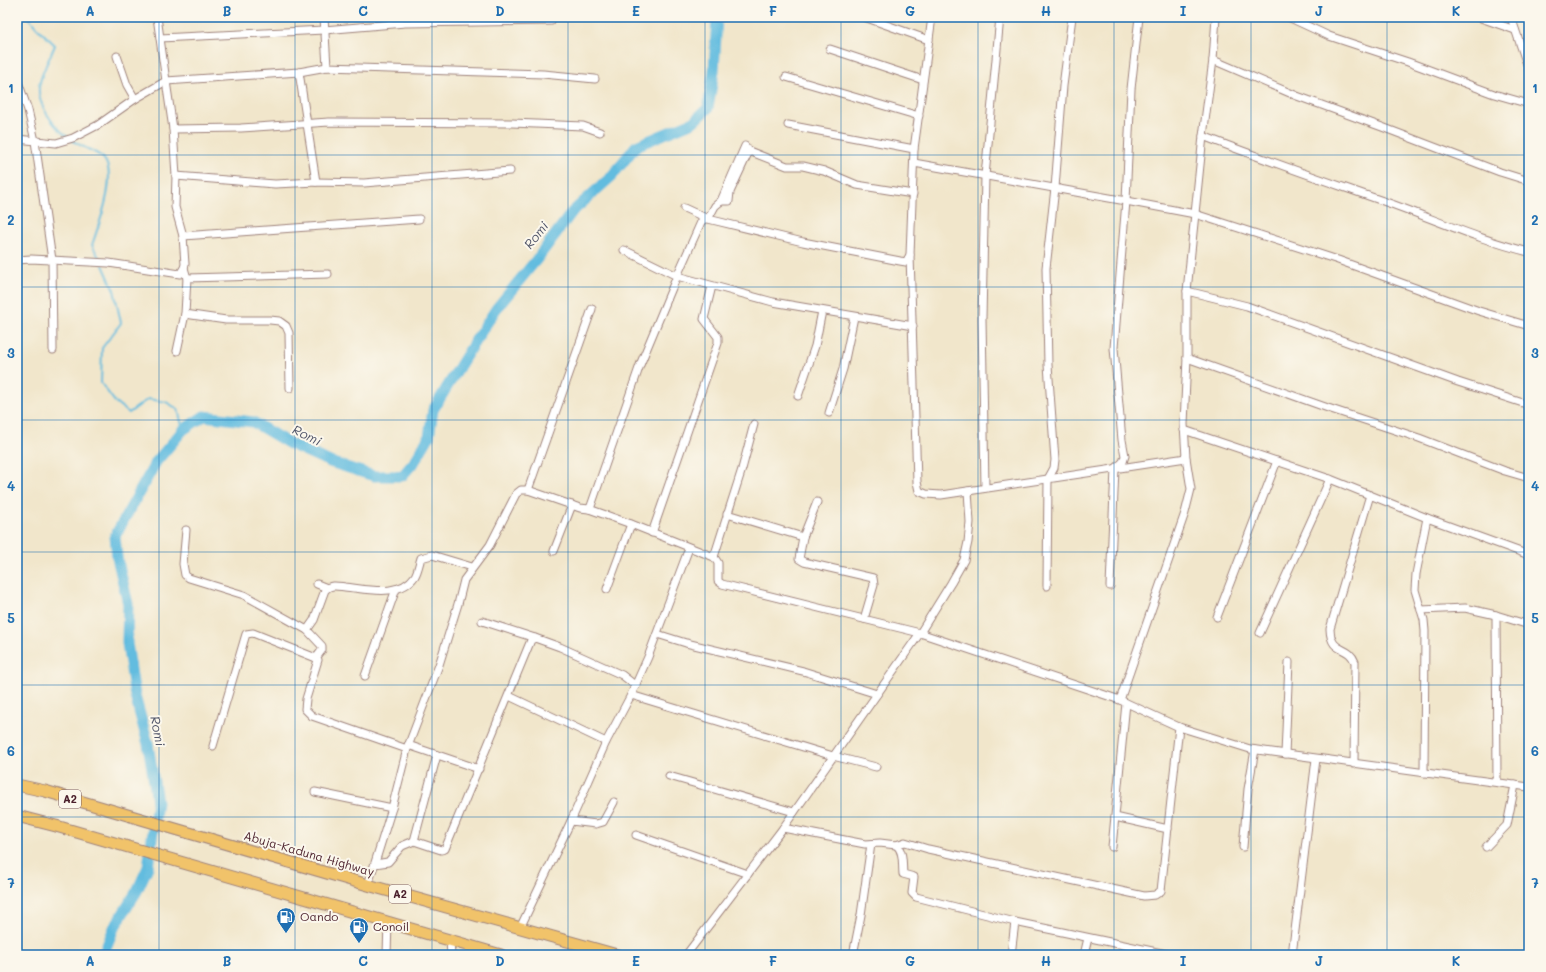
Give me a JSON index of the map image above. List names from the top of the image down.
{
  "streets": {
    "highway": ["A2", "Abuja-Kaduna Highway"]
  },
  "water": ["Romi"],
  "places": {
    "fuel station": ["Oando", "Conoil"]
  },
  "grid": {
    "columns": [
      "A",
      "B",
      "C",
      "D",
      "E",
      "F",
      "G",
      "H",
      "I",
      "J",
      "K"
    ],
    "rows": [
      "1",
      "2",
      "3",
      "4",
      "5",
      "6",
      "7"
    ]
  }
}
